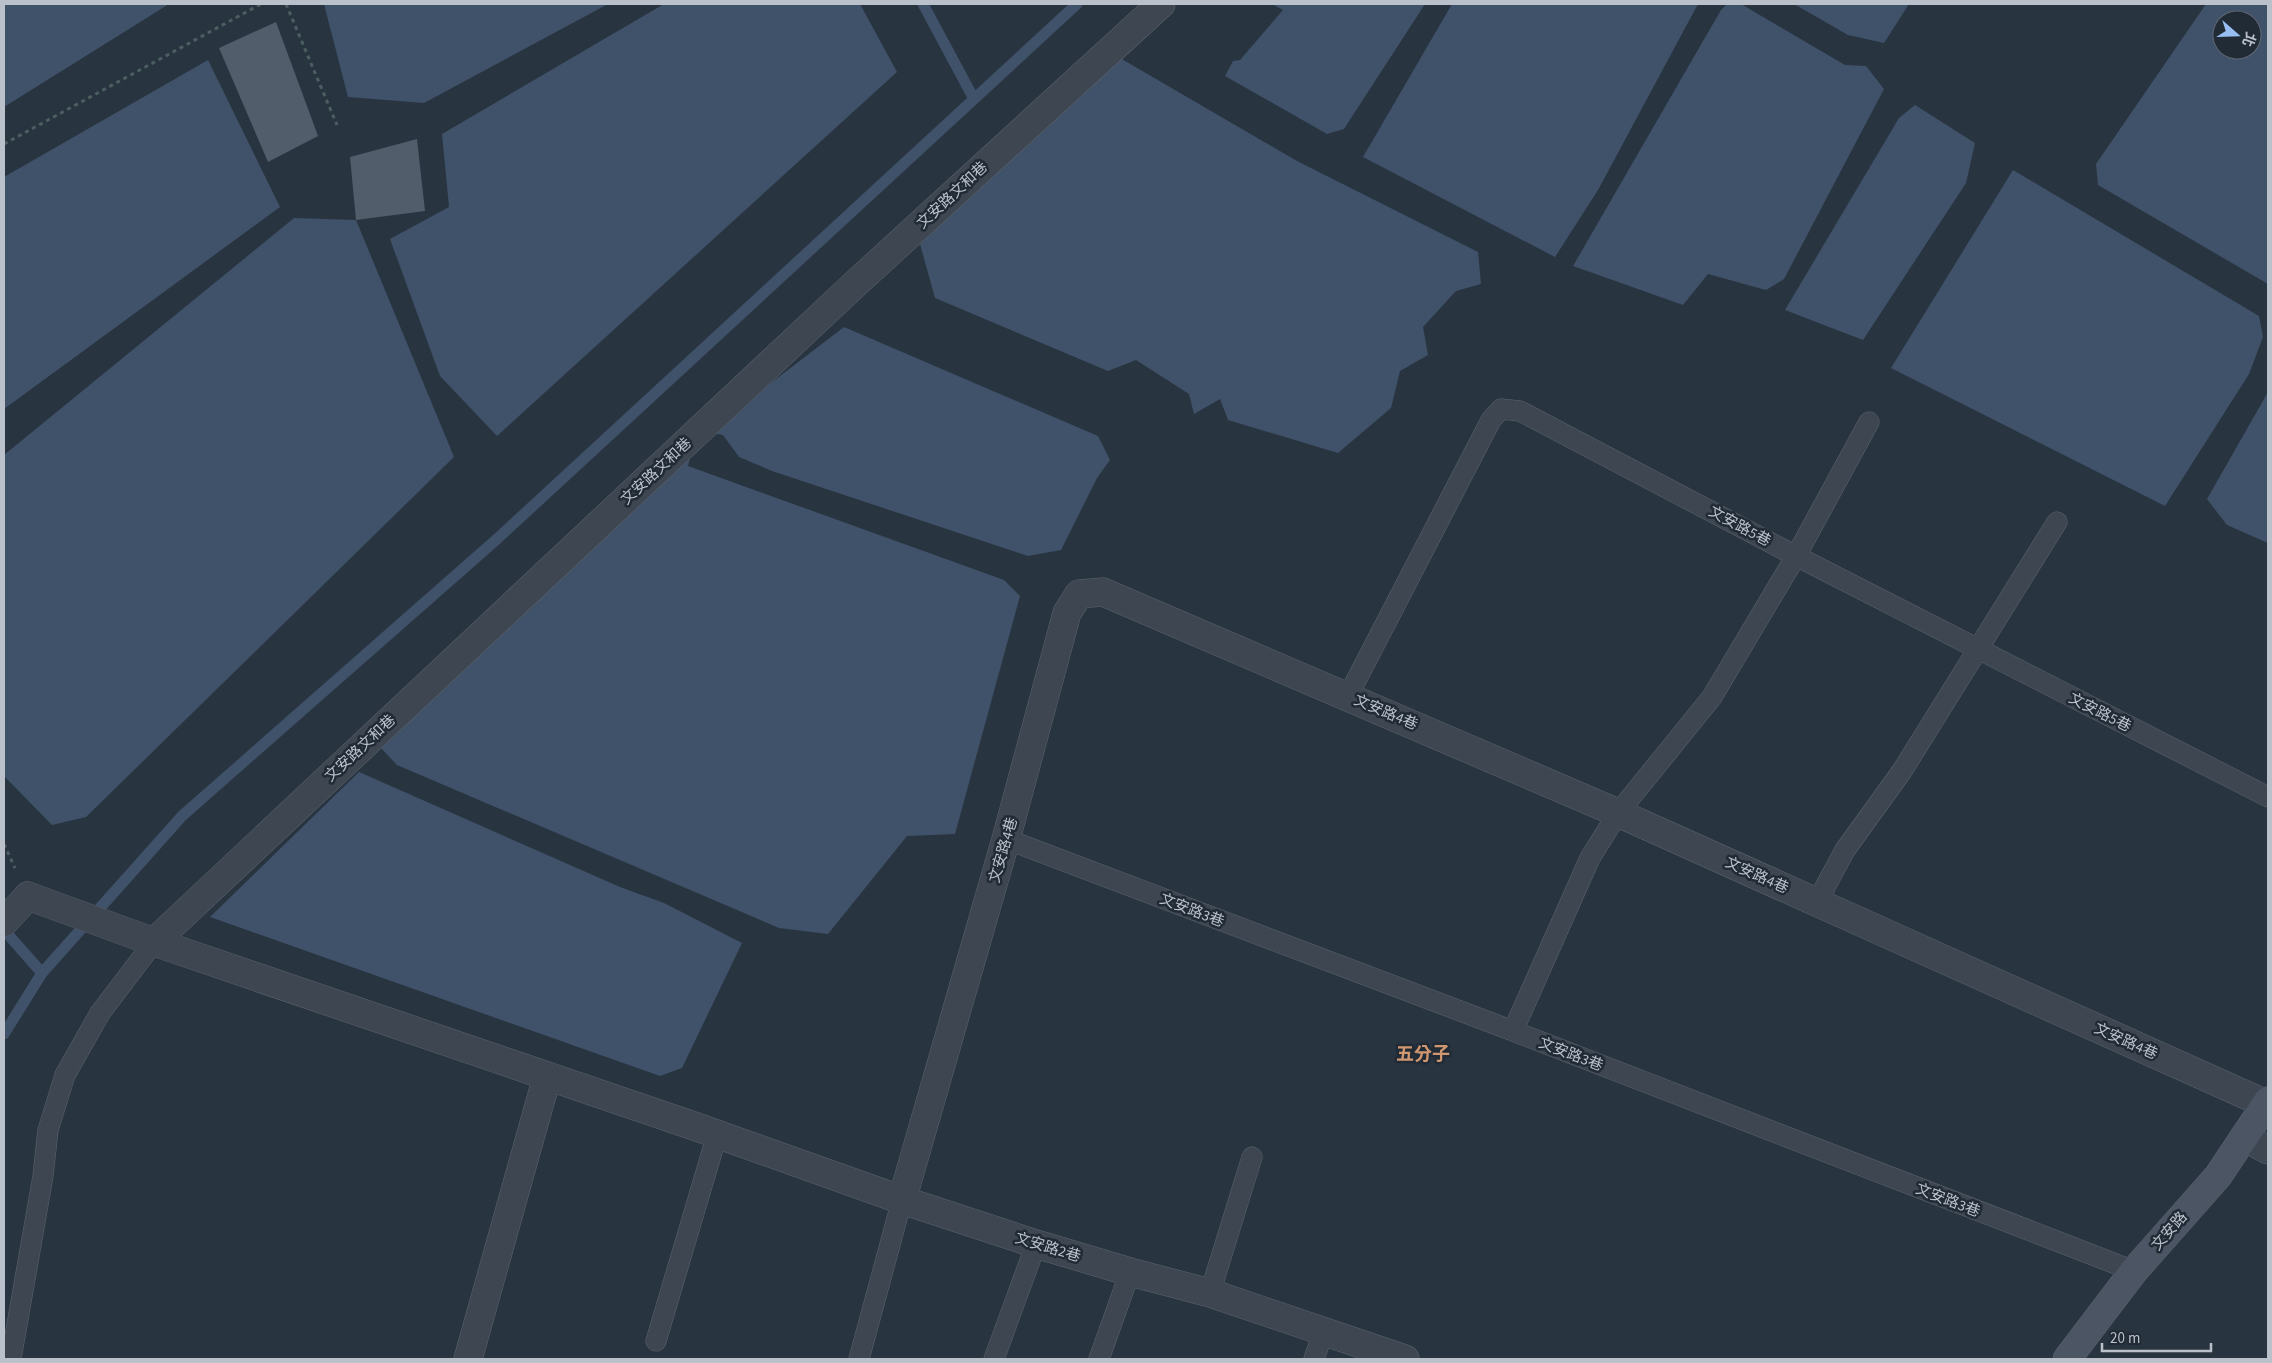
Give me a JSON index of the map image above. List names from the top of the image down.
{
  "streets": {
    "street": [
      "文安路文和巷",
      "文安路4巷",
      "文安路",
      "文安路2巷"
    ],
    "lane": ["文安路5巷", "文安路3巷"]
  },
  "crossings": [
    ["文安路文和巷", "文安路2巷"],
    ["文安路5巷", "文安路4巷"],
    ["文安路4巷", "文安路3巷"],
    ["文安路4巷", "文安路"],
    ["文安路4巷", "文安路2巷"],
    ["文安路3巷", "文安路"]
  ],
  "districts": ["五分子"],
  "scale_bar": "20 m",
  "north": "right"
}
